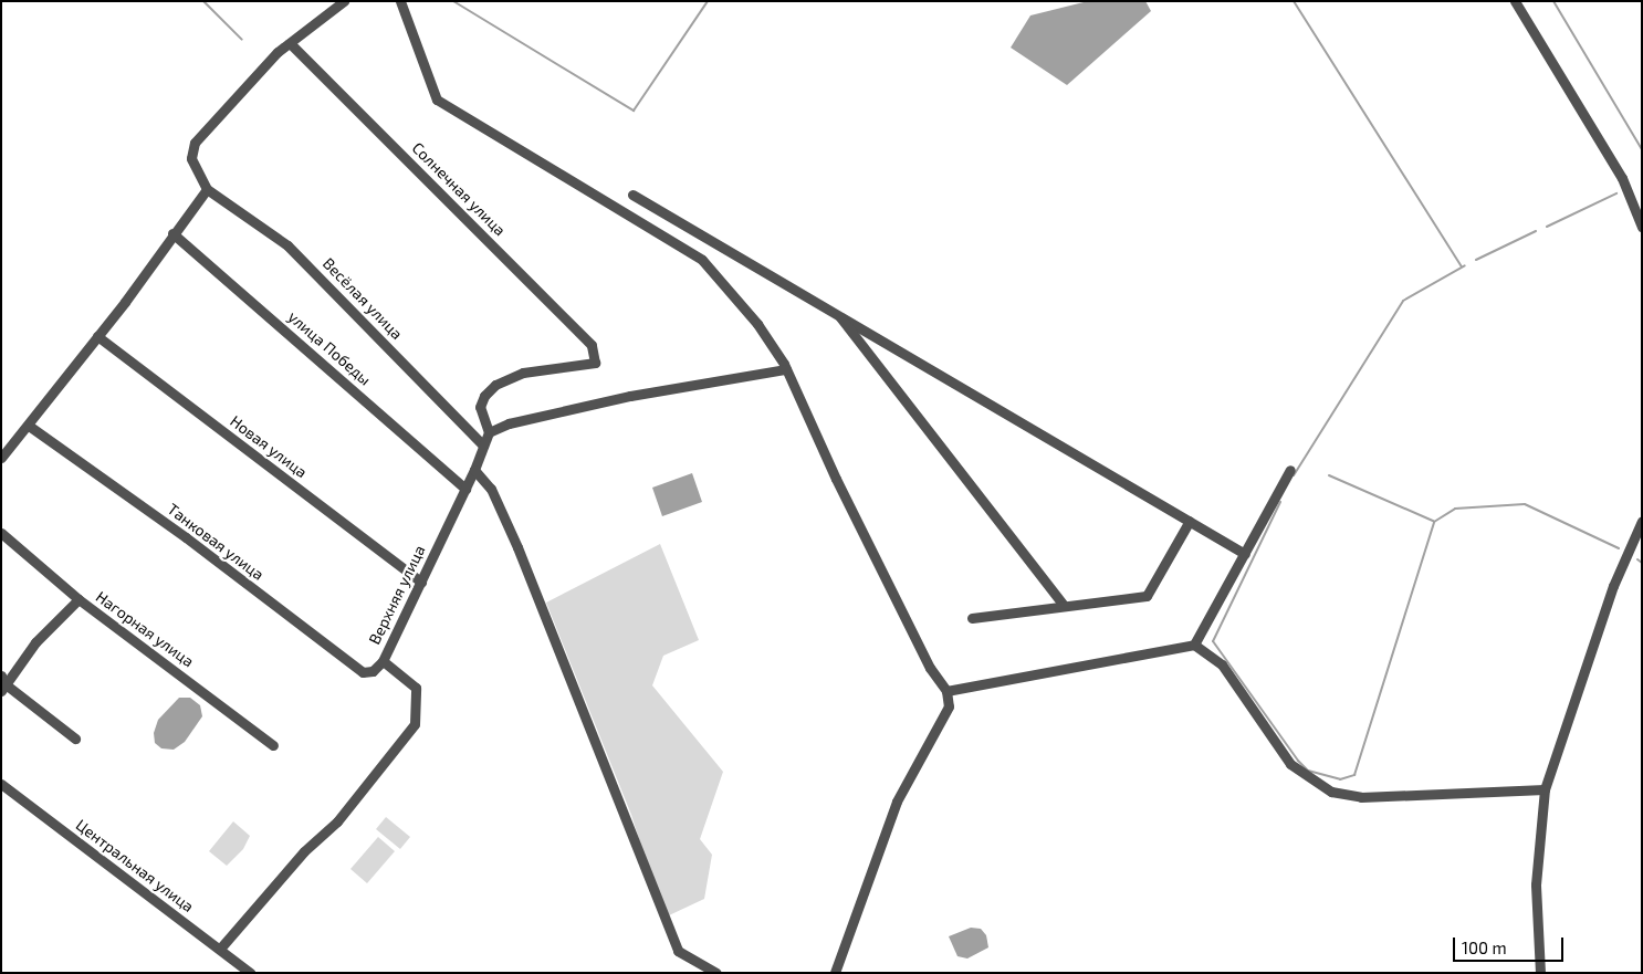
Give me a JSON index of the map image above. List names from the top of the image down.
{
  "streets": {
    "street": [
      "Солнечная улица",
      "Весёлая улица",
      "улица Победы",
      "Новая улица",
      "Танковая улица",
      "Верхняя улица",
      "Нагорная улица",
      "Центральная улица"
    ]
  },
  "crossings": [
    ["Солнечная улица", "Верхняя улица"],
    ["Весёлая улица", "Верхняя улица"],
    ["улица Победы", "Верхняя улица"],
    ["Новая улица", "Верхняя улица"],
    ["Танковая улица", "Верхняя улица"],
    ["Верхняя улица", "Центральная улица"]
  ],
  "scale_bar": "100 m"
}
